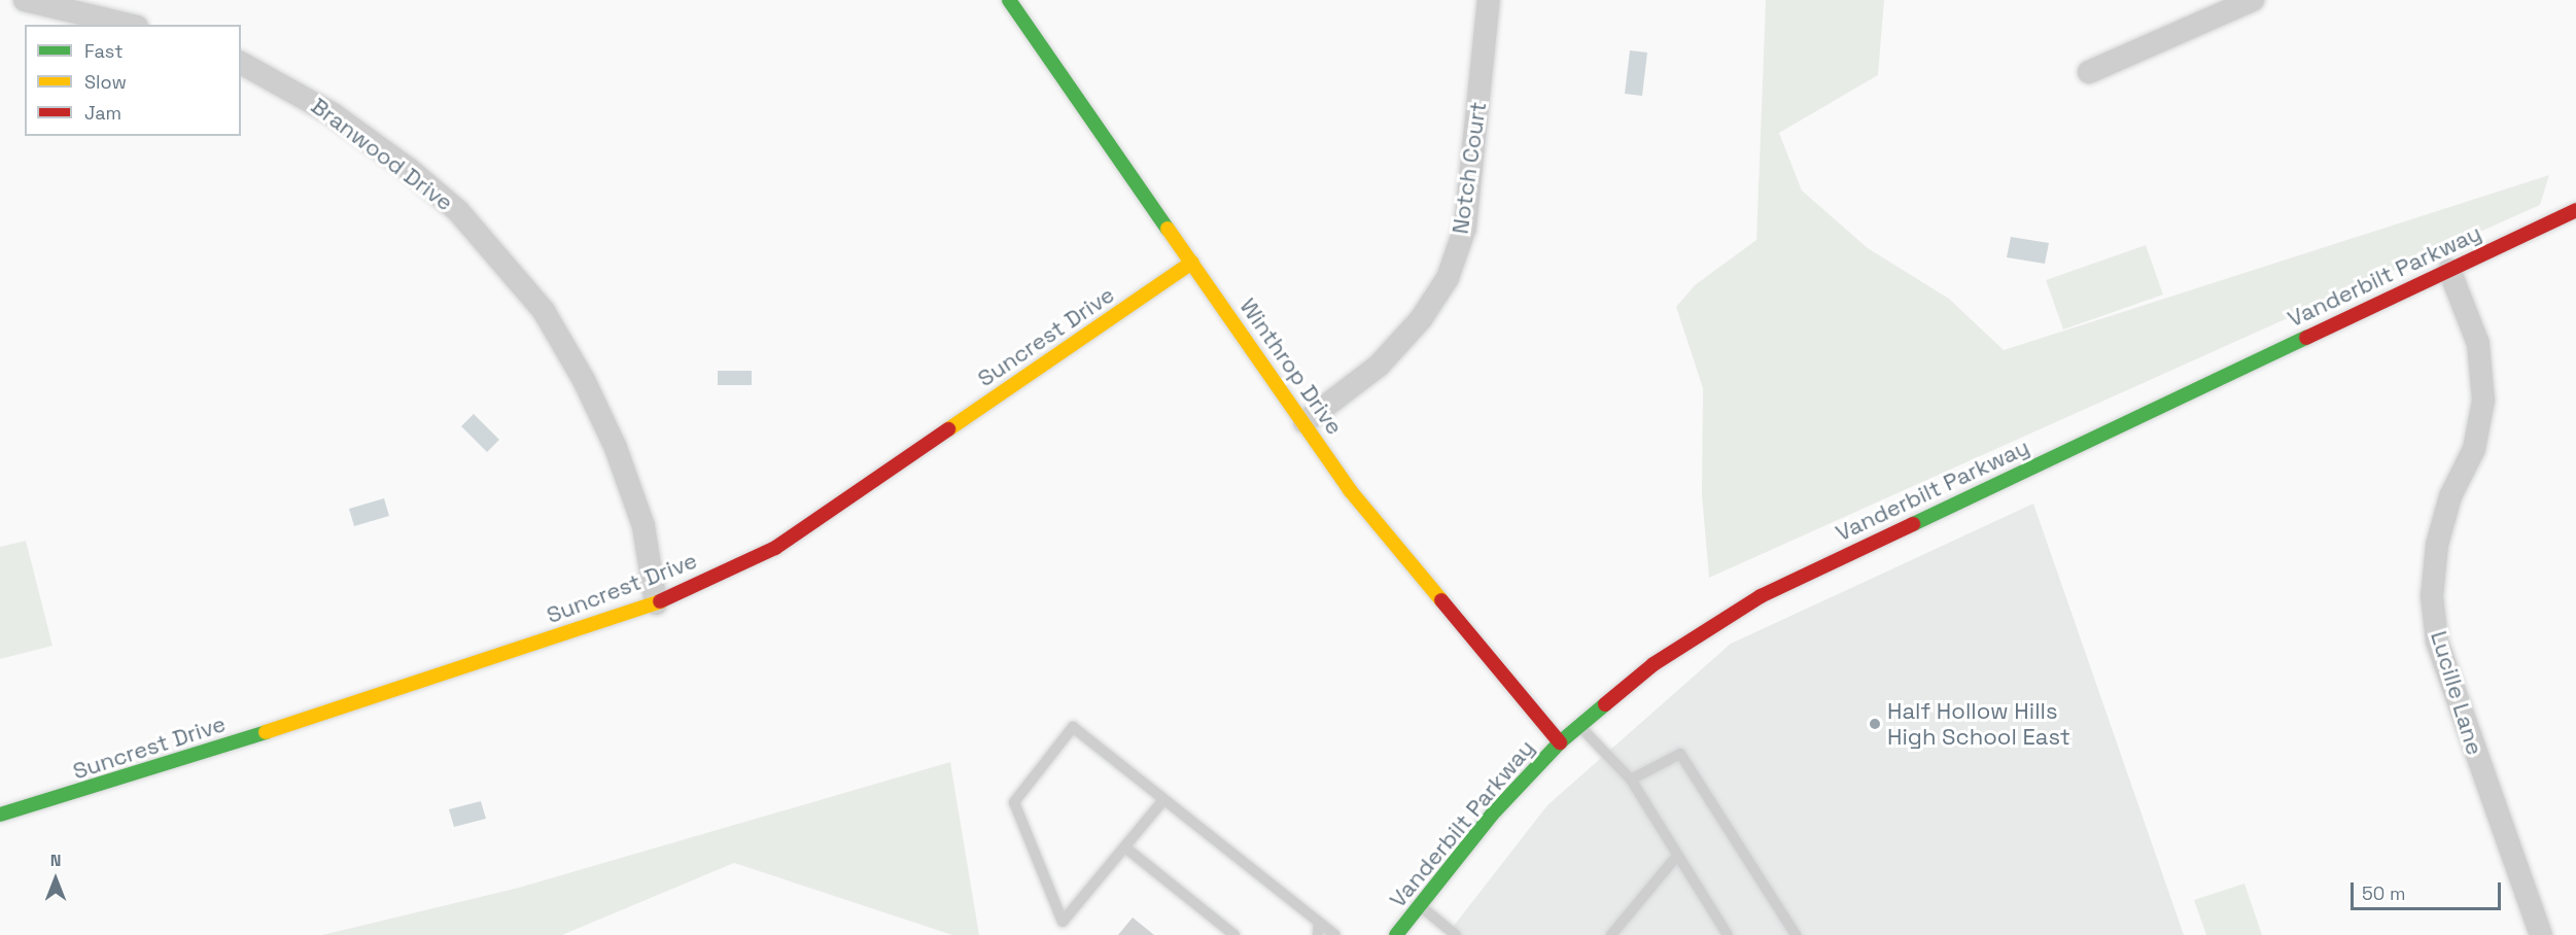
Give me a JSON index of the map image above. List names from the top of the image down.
{
  "streets": {
    "street": [
      "Branwood Drive",
      "Notch Court",
      "Vanderbilt Parkway",
      "Suncrest Drive",
      "Winthrop Drive",
      "Lucille Lane"
    ]
  },
  "crossings": [
    ["Branwood Drive", "Suncrest Drive"],
    ["Notch Court", "Winthrop Drive"],
    ["Vanderbilt Parkway", "Winthrop Drive"],
    ["Vanderbilt Parkway", "Lucille Lane"],
    ["Suncrest Drive", "Winthrop Drive"]
  ],
  "places": ["Half Hollow Hills High School East"],
  "legend": ["Fast", "Slow", "Jam"],
  "scale_bar": "50 m",
  "north": "top"
}
